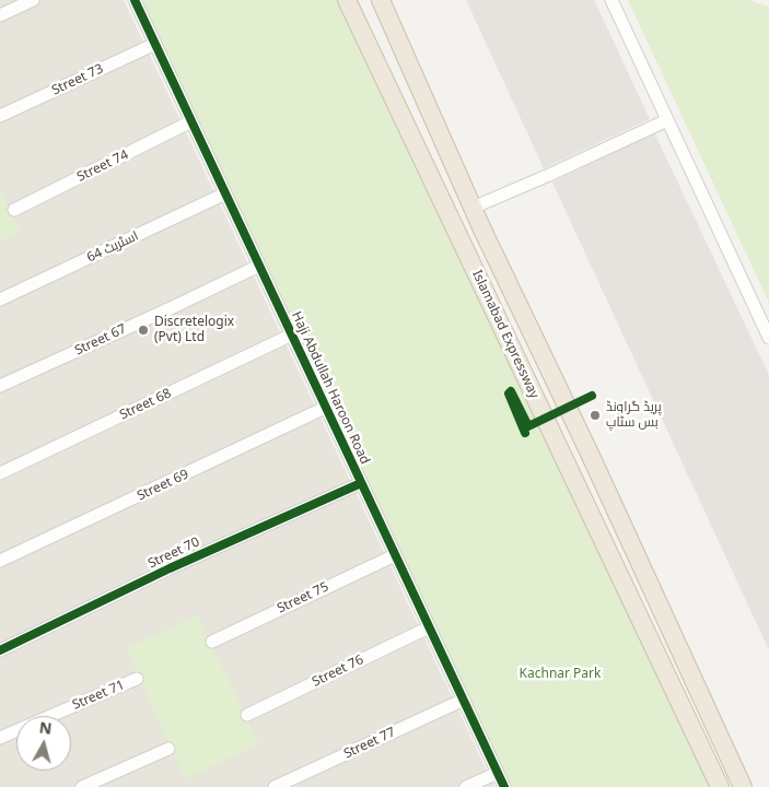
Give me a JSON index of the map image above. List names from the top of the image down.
{
  "streets": {
    "highway": ["Islamabad Expressway"],
    "street": [
      "Street 73",
      "Street 74",
      "اسٹریٹ 64",
      "Street 67",
      "Haji Abdullah Haroon Road",
      "Street 68",
      "Street 69",
      "Street 70",
      "Street 75",
      "Street 76",
      "Street 71",
      "Street 77"
    ]
  },
  "crossings": [
    ["Street 73", "Haji Abdullah Haroon Road"],
    ["Street 74", "Haji Abdullah Haroon Road"],
    ["اسٹریٹ 64", "Haji Abdullah Haroon Road"],
    ["Street 67", "Haji Abdullah Haroon Road"],
    ["Haji Abdullah Haroon Road", "Street 68"],
    ["Haji Abdullah Haroon Road", "Street 69"],
    ["Haji Abdullah Haroon Road", "Street 70"],
    ["Haji Abdullah Haroon Road", "Street 75"],
    ["Haji Abdullah Haroon Road", "Street 76"],
    ["Haji Abdullah Haroon Road", "Street 77"]
  ],
  "parks": ["Kachnar Park"],
  "places": ["Discretelogix (Pvt) Ltd", "پریڈ گراونڈ بس سٹاپ"],
  "north": "top"
}
